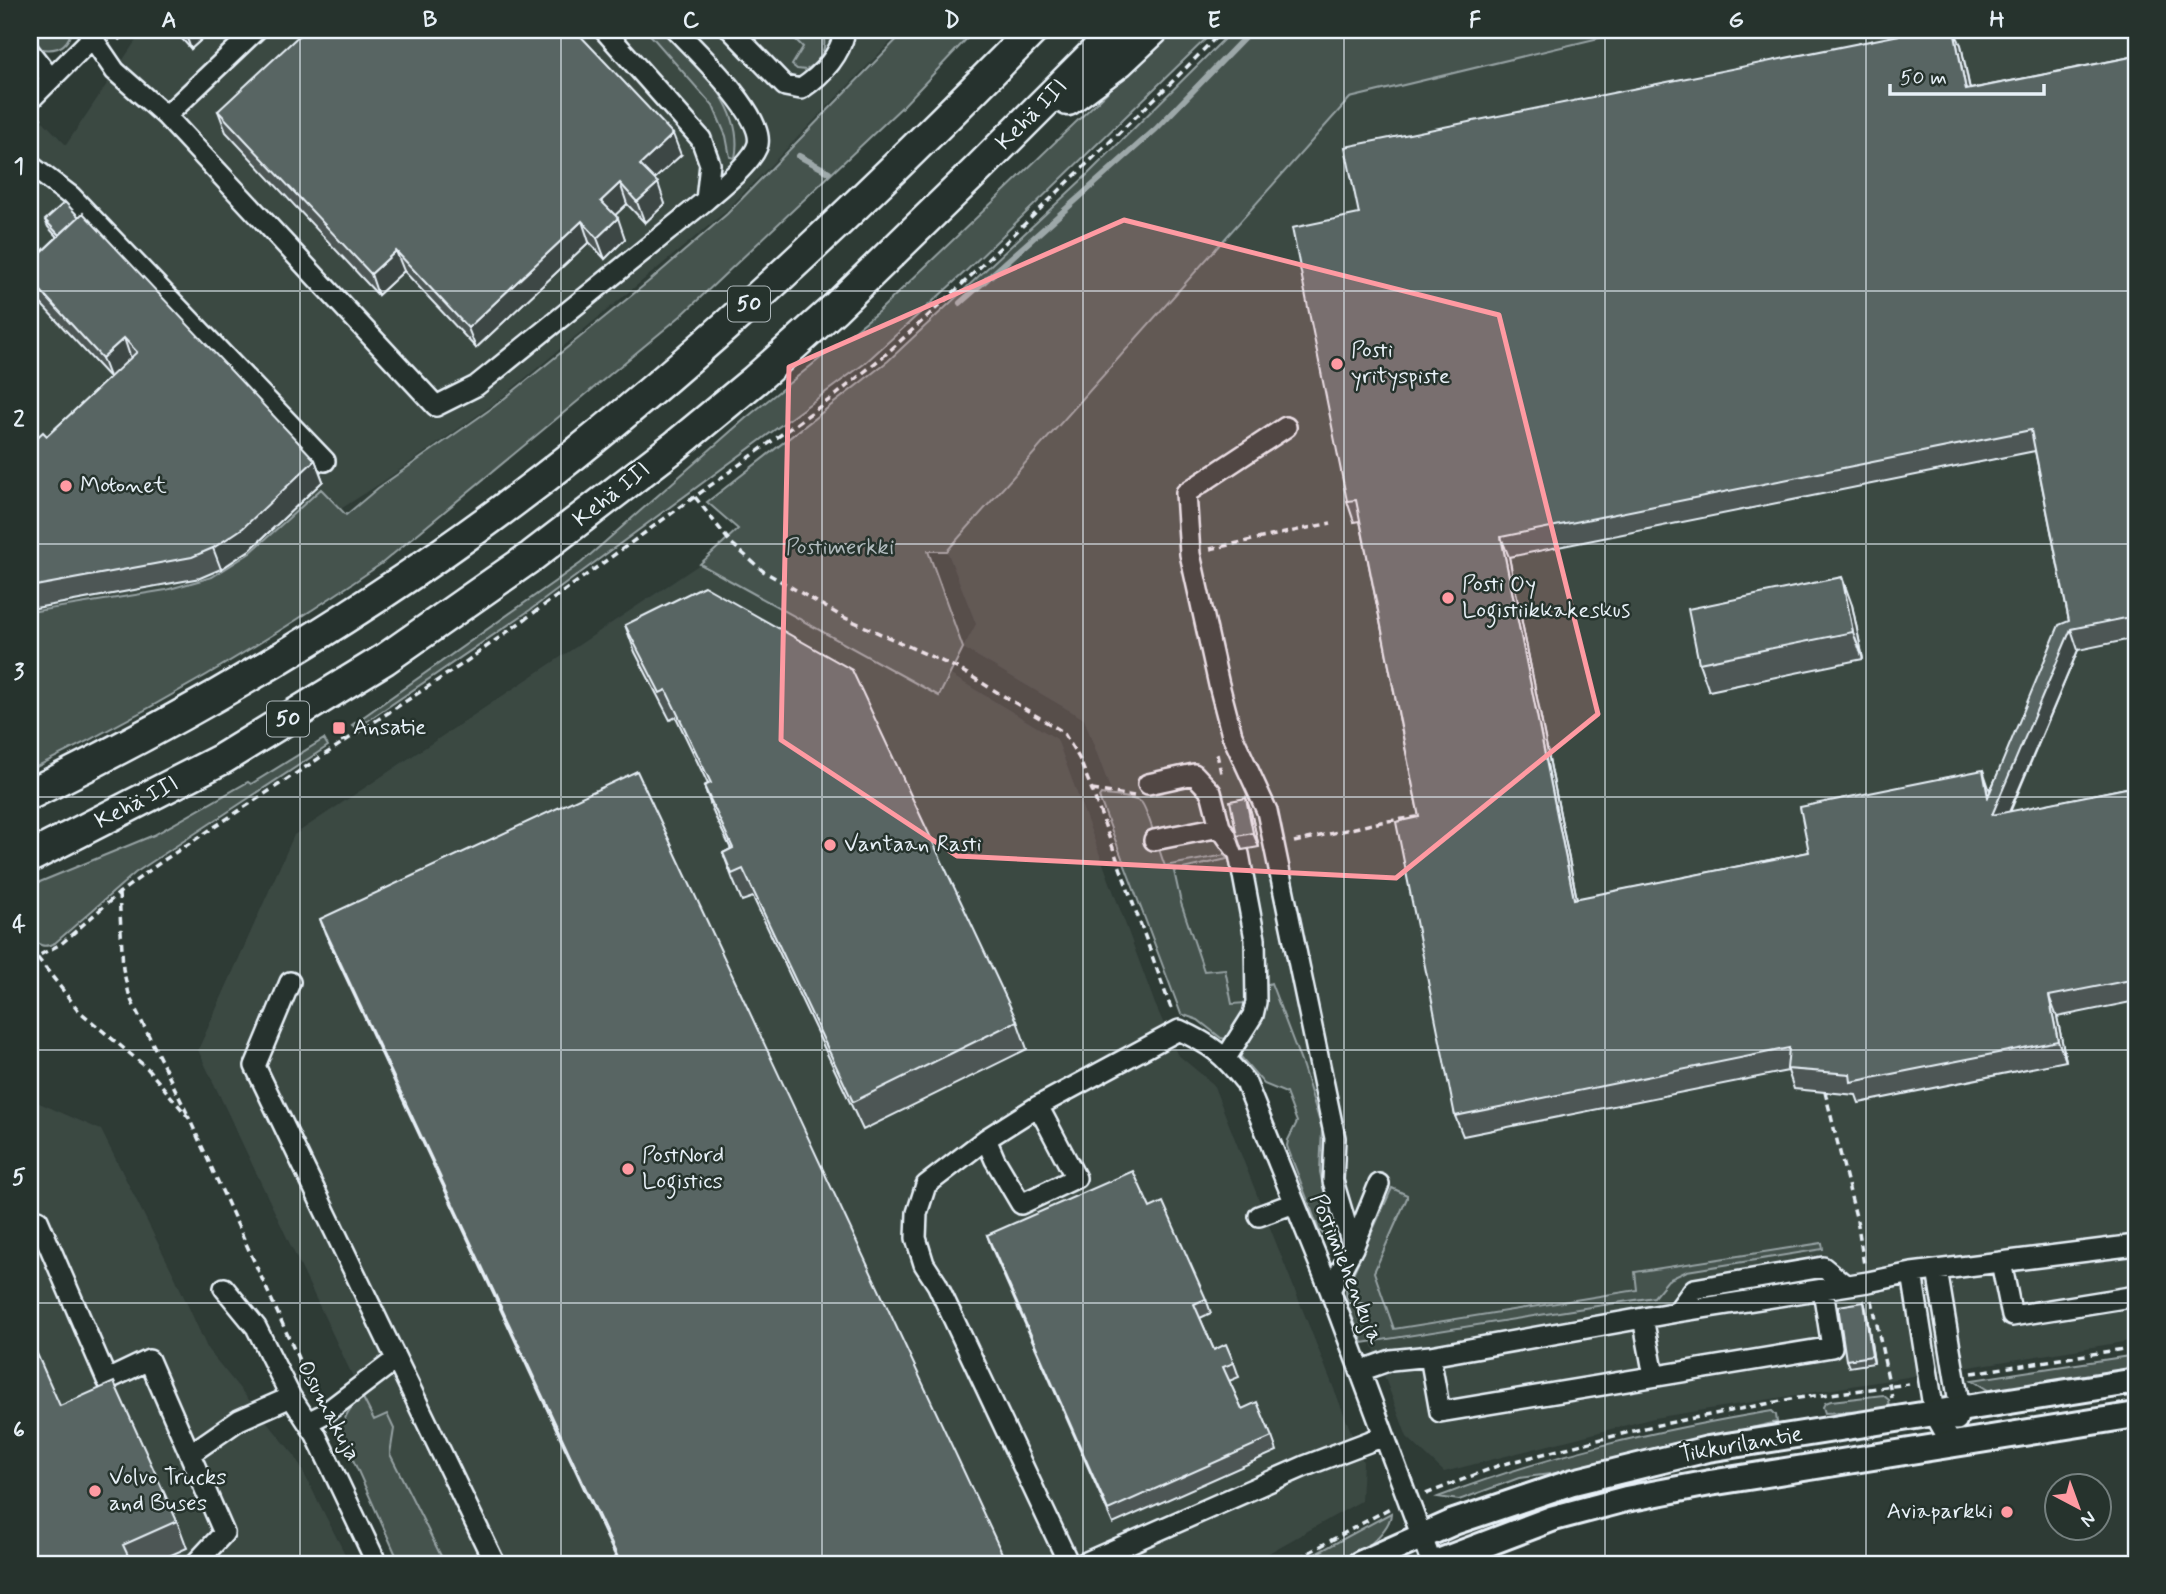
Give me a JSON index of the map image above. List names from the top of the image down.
{
  "streets": {
    "highway": ["Kehä III", "50"],
    "main road": ["Tikkurilantie"],
    "street": ["Postimiehenkuja", "Osumakuja"]
  },
  "crossings": [
    ["Postimiehenkuja", "Tikkurilantie"]
  ],
  "parks": ["Postimerkki"],
  "places": {
    "other": [
      "Posti yrityspiste",
      "Motonet",
      "Posti Oy Logistiikkakeskus",
      "Vantaan Rasti",
      "PostNord Logistics",
      "Volvo Trucks and Buses",
      "Aviaparkki"
    ],
    "transit": ["Ansatie"]
  },
  "scale_bar": "50 m",
  "north": "bottom right",
  "grid": {
    "columns": [
      "A",
      "B",
      "C",
      "D",
      "E",
      "F",
      "G",
      "H"
    ],
    "rows": [
      "1",
      "2",
      "3",
      "4",
      "5",
      "6"
    ]
  }
}
